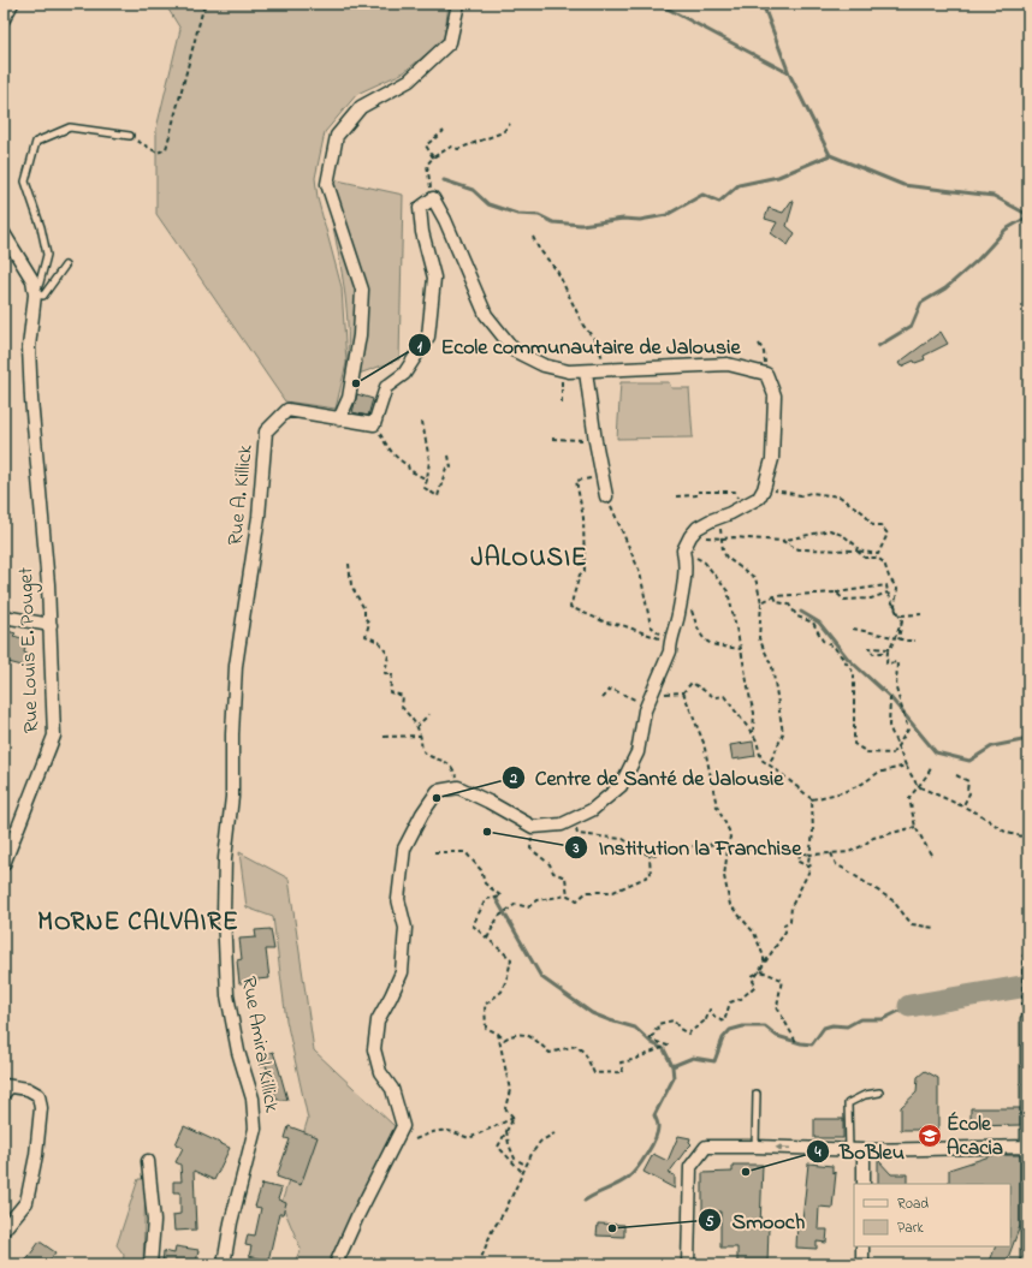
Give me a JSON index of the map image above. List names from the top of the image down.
{
  "streets": {
    "street": ["Rue A. Killick", "Rue Louis E. Pouget", "Rue Amiral Killick"]
  },
  "crossings": [
    ["Rue A. Killick", "Rue Amiral Killick"]
  ],
  "districts": ["JALOUSIE", "MORNE CALVAIRE"],
  "places": {
    "other": [
      "Ecole communautaire de Jalousie",
      "Centre de Santé de Jalousie",
      "Institution la Franchise",
      "BoBleu",
      "Smooch"
    ],
    "school or university": ["École Acacia"]
  },
  "legend": ["Road", "Park"]
}
